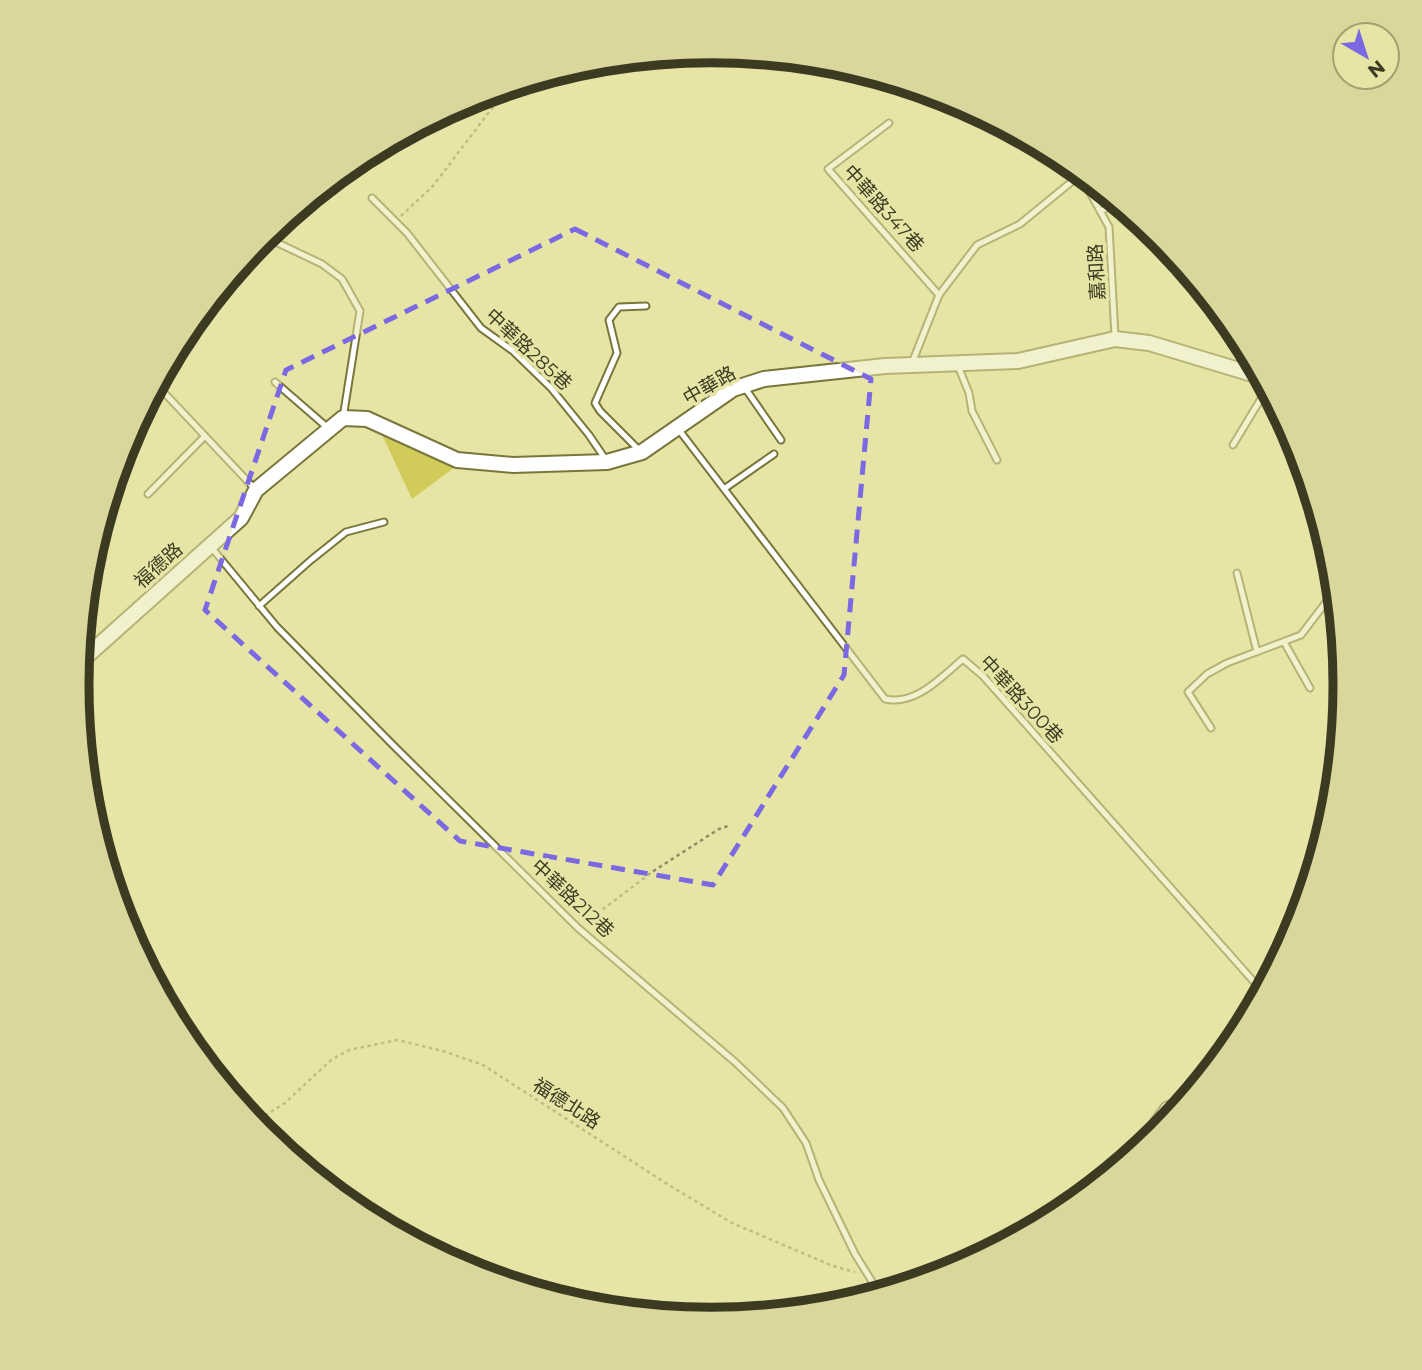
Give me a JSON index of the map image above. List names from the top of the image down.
{
  "streets": {
    "street": ["中華路", "福德路"],
    "lane": [
      "中華路347巷",
      "嘉和路",
      "中華路285巷",
      "中華路300巷",
      "中華路212巷"
    ],
    "path": ["福德北路"]
  },
  "crossings": [
    ["嘉和路", "中華路"],
    ["中華路285巷", "中華路"],
    ["中華路", "中華路300巷"],
    ["福德路", "中華路212巷"],
    ["中華路212巷", "福德北路"]
  ],
  "north": "bottom right"
}
